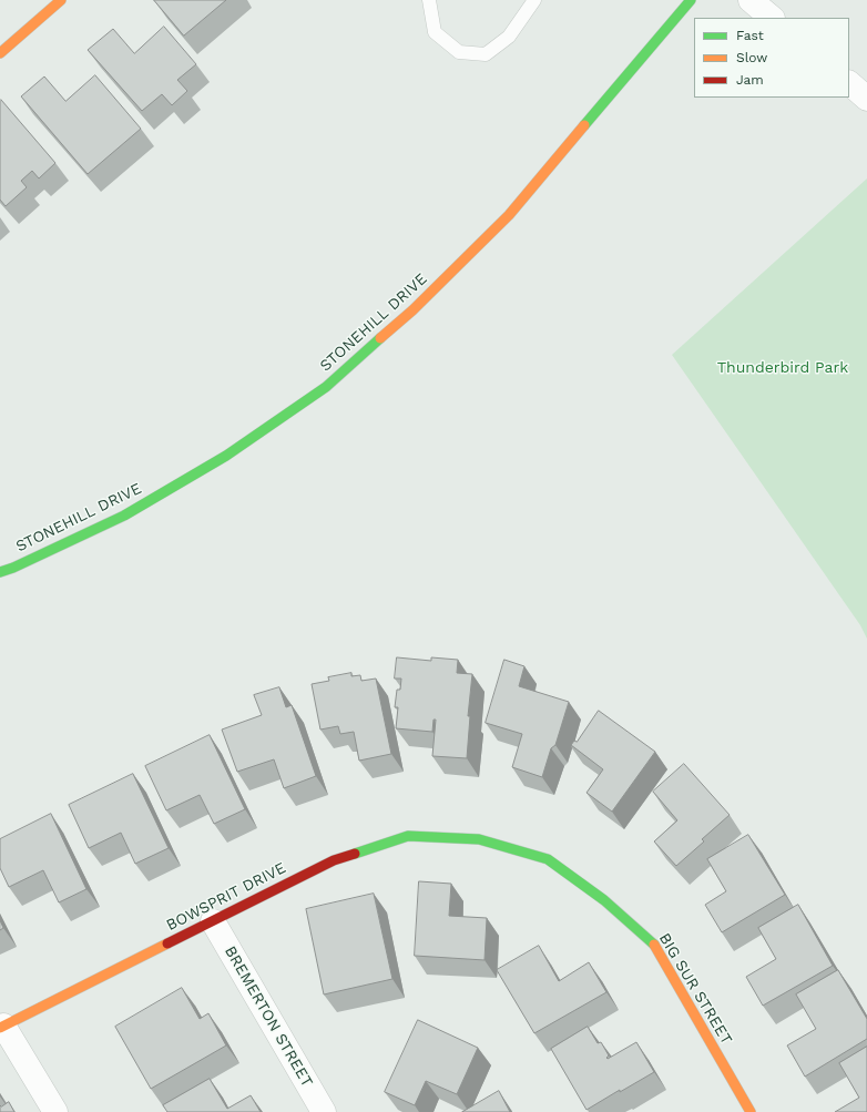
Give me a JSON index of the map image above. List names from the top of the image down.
{
  "streets": {
    "street": [
      "STONEHILL DRIVE",
      "BOWSPRIT DRIVE",
      "BIG SUR STREET",
      "BREMERTON STREET"
    ]
  },
  "crossings": [
    ["BOWSPRIT DRIVE", "BIG SUR STREET"],
    ["BOWSPRIT DRIVE", "BREMERTON STREET"]
  ],
  "parks": ["Thunderbird Park"],
  "legend": ["Fast", "Slow", "Jam"]
}
